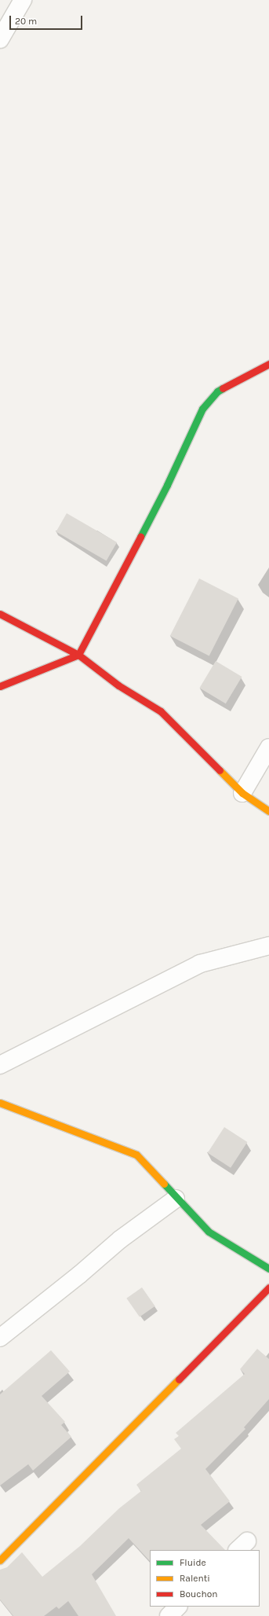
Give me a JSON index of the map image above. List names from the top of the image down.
{
  "legend": ["Fluide", "Ralenti", "Bouchon"],
  "scale_bar": "20 m"
}
